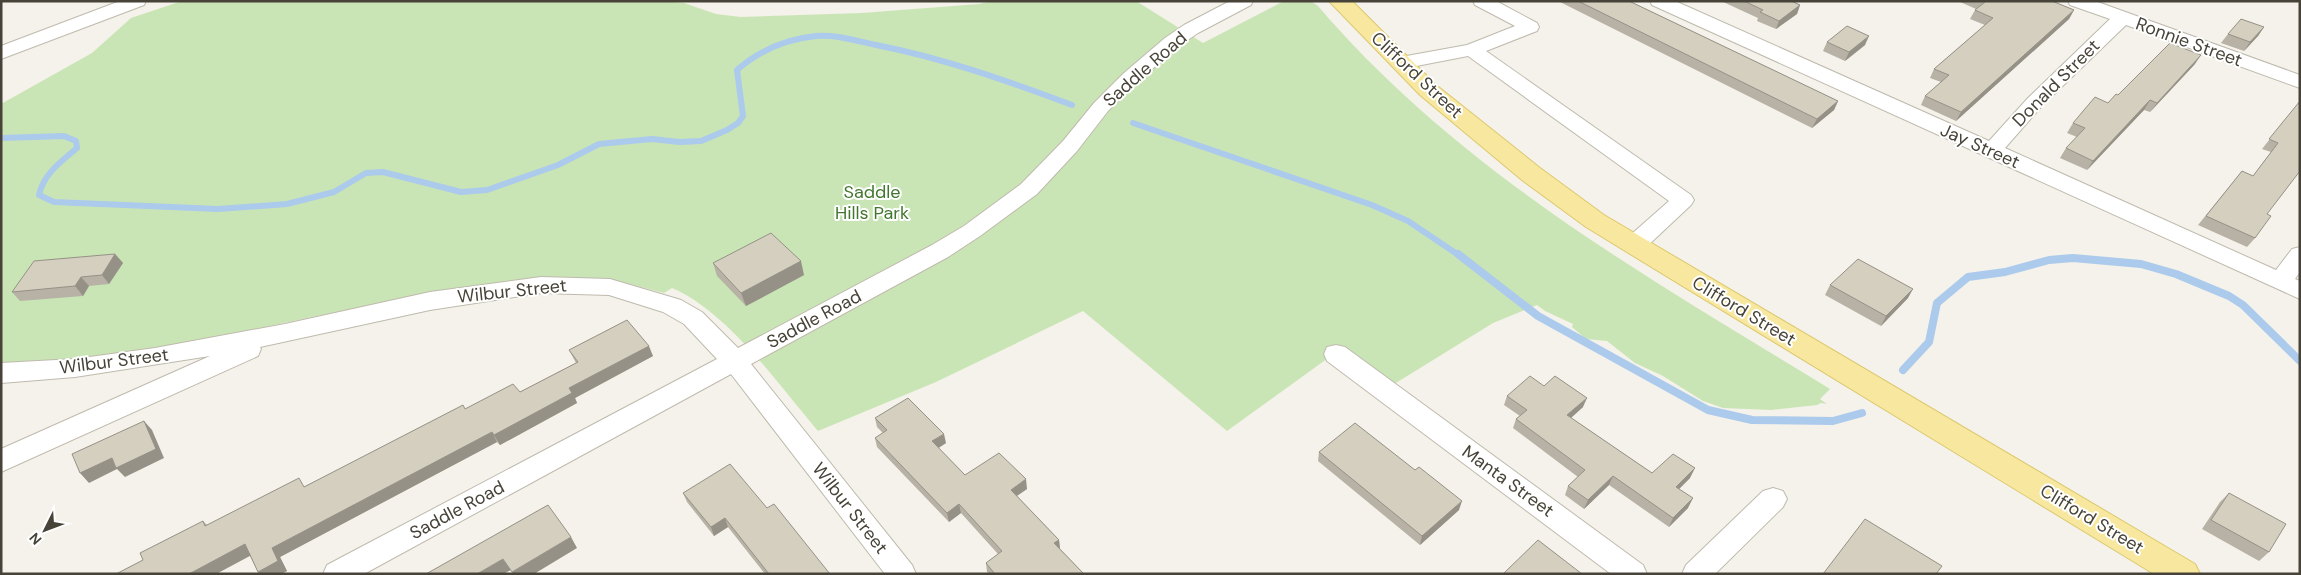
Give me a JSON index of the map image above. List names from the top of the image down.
{
  "streets": {
    "main road": ["Clifford Street"],
    "street": [
      "Ronnie Street",
      "Saddle Road",
      "Donald Street",
      "Jay Street",
      "Wilbur Street",
      "Manta Street"
    ]
  },
  "crossings": [
    ["Ronnie Street", "Donald Street"],
    ["Saddle Road", "Wilbur Street"],
    ["Donald Street", "Jay Street"]
  ],
  "parks": ["Saddle Hills Park"],
  "north": "bottom left"
}
